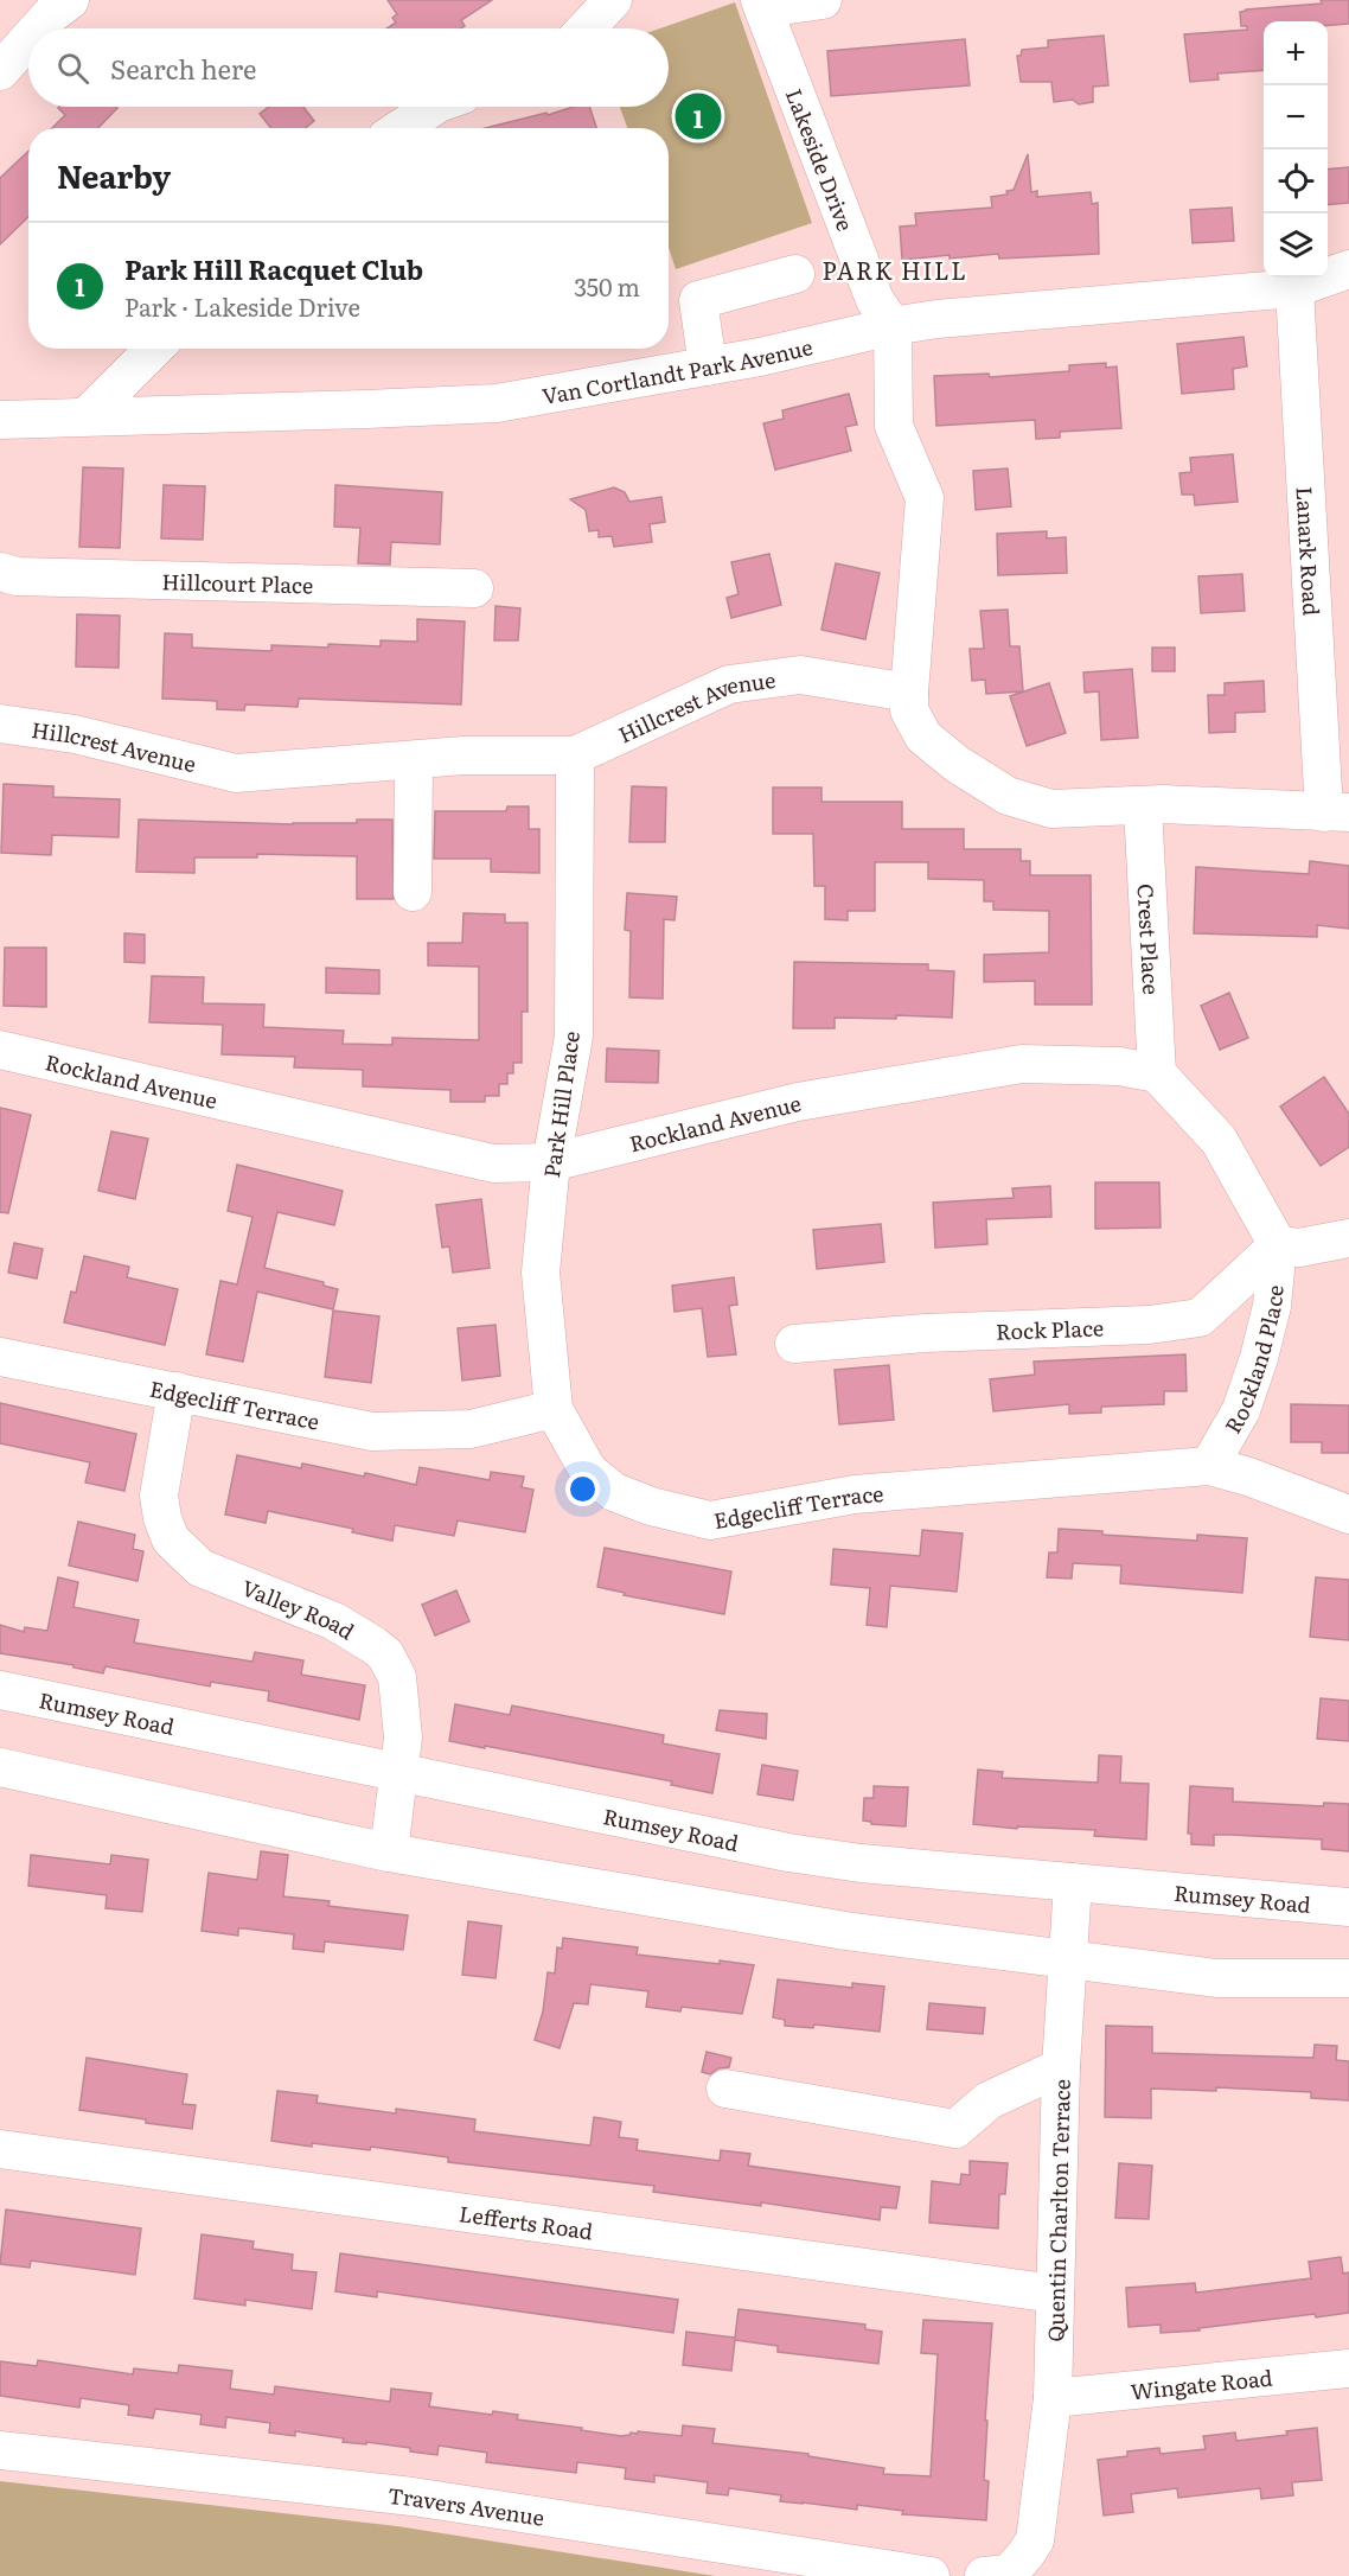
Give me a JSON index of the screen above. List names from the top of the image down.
{
  "streets": {
    "street": [
      "Lakeside Drive",
      "Van Cortlandt Park Avenue",
      "Lanark Road",
      "Hillcourt Place",
      "Hillcrest Avenue",
      "Crest Place",
      "Rockland Avenue",
      "Park Hill Place",
      "Rock Place",
      "Rockland Place",
      "Edgecliff Terrace",
      "Valley Road",
      "Rumsey Road",
      "Quentin Charlton Terrace",
      "Lefferts Road",
      "Wingate Road",
      "Travers Avenue"
    ]
  },
  "crossings": [
    ["Lakeside Drive", "Van Cortlandt Park Avenue"],
    ["Van Cortlandt Park Avenue", "Lanark Road"],
    ["Hillcrest Avenue", "Park Hill Place"],
    ["Crest Place", "Rockland Avenue"],
    ["Rockland Avenue", "Park Hill Place"],
    ["Park Hill Place", "Edgecliff Terrace"],
    ["Rock Place", "Rockland Place"],
    ["Rockland Place", "Edgecliff Terrace"],
    ["Edgecliff Terrace", "Valley Road"],
    ["Valley Road", "Rumsey Road"],
    ["Rumsey Road", "Quentin Charlton Terrace"],
    ["Quentin Charlton Terrace", "Lefferts Road"],
    ["Quentin Charlton Terrace", "Wingate Road"]
  ],
  "districts": ["PARK HILL"],
  "page": {
    "map_buttons": ["+", "−"],
    "search": "Search here",
    "pins": "1",
    "heading": "Nearby",
    "list": [
      {
        "mark": "1",
        "name": "Park Hill Racquet Club",
        "note": "Park · Lakeside Drive",
        "value": "350 m"
      }
    ]
  }
}
